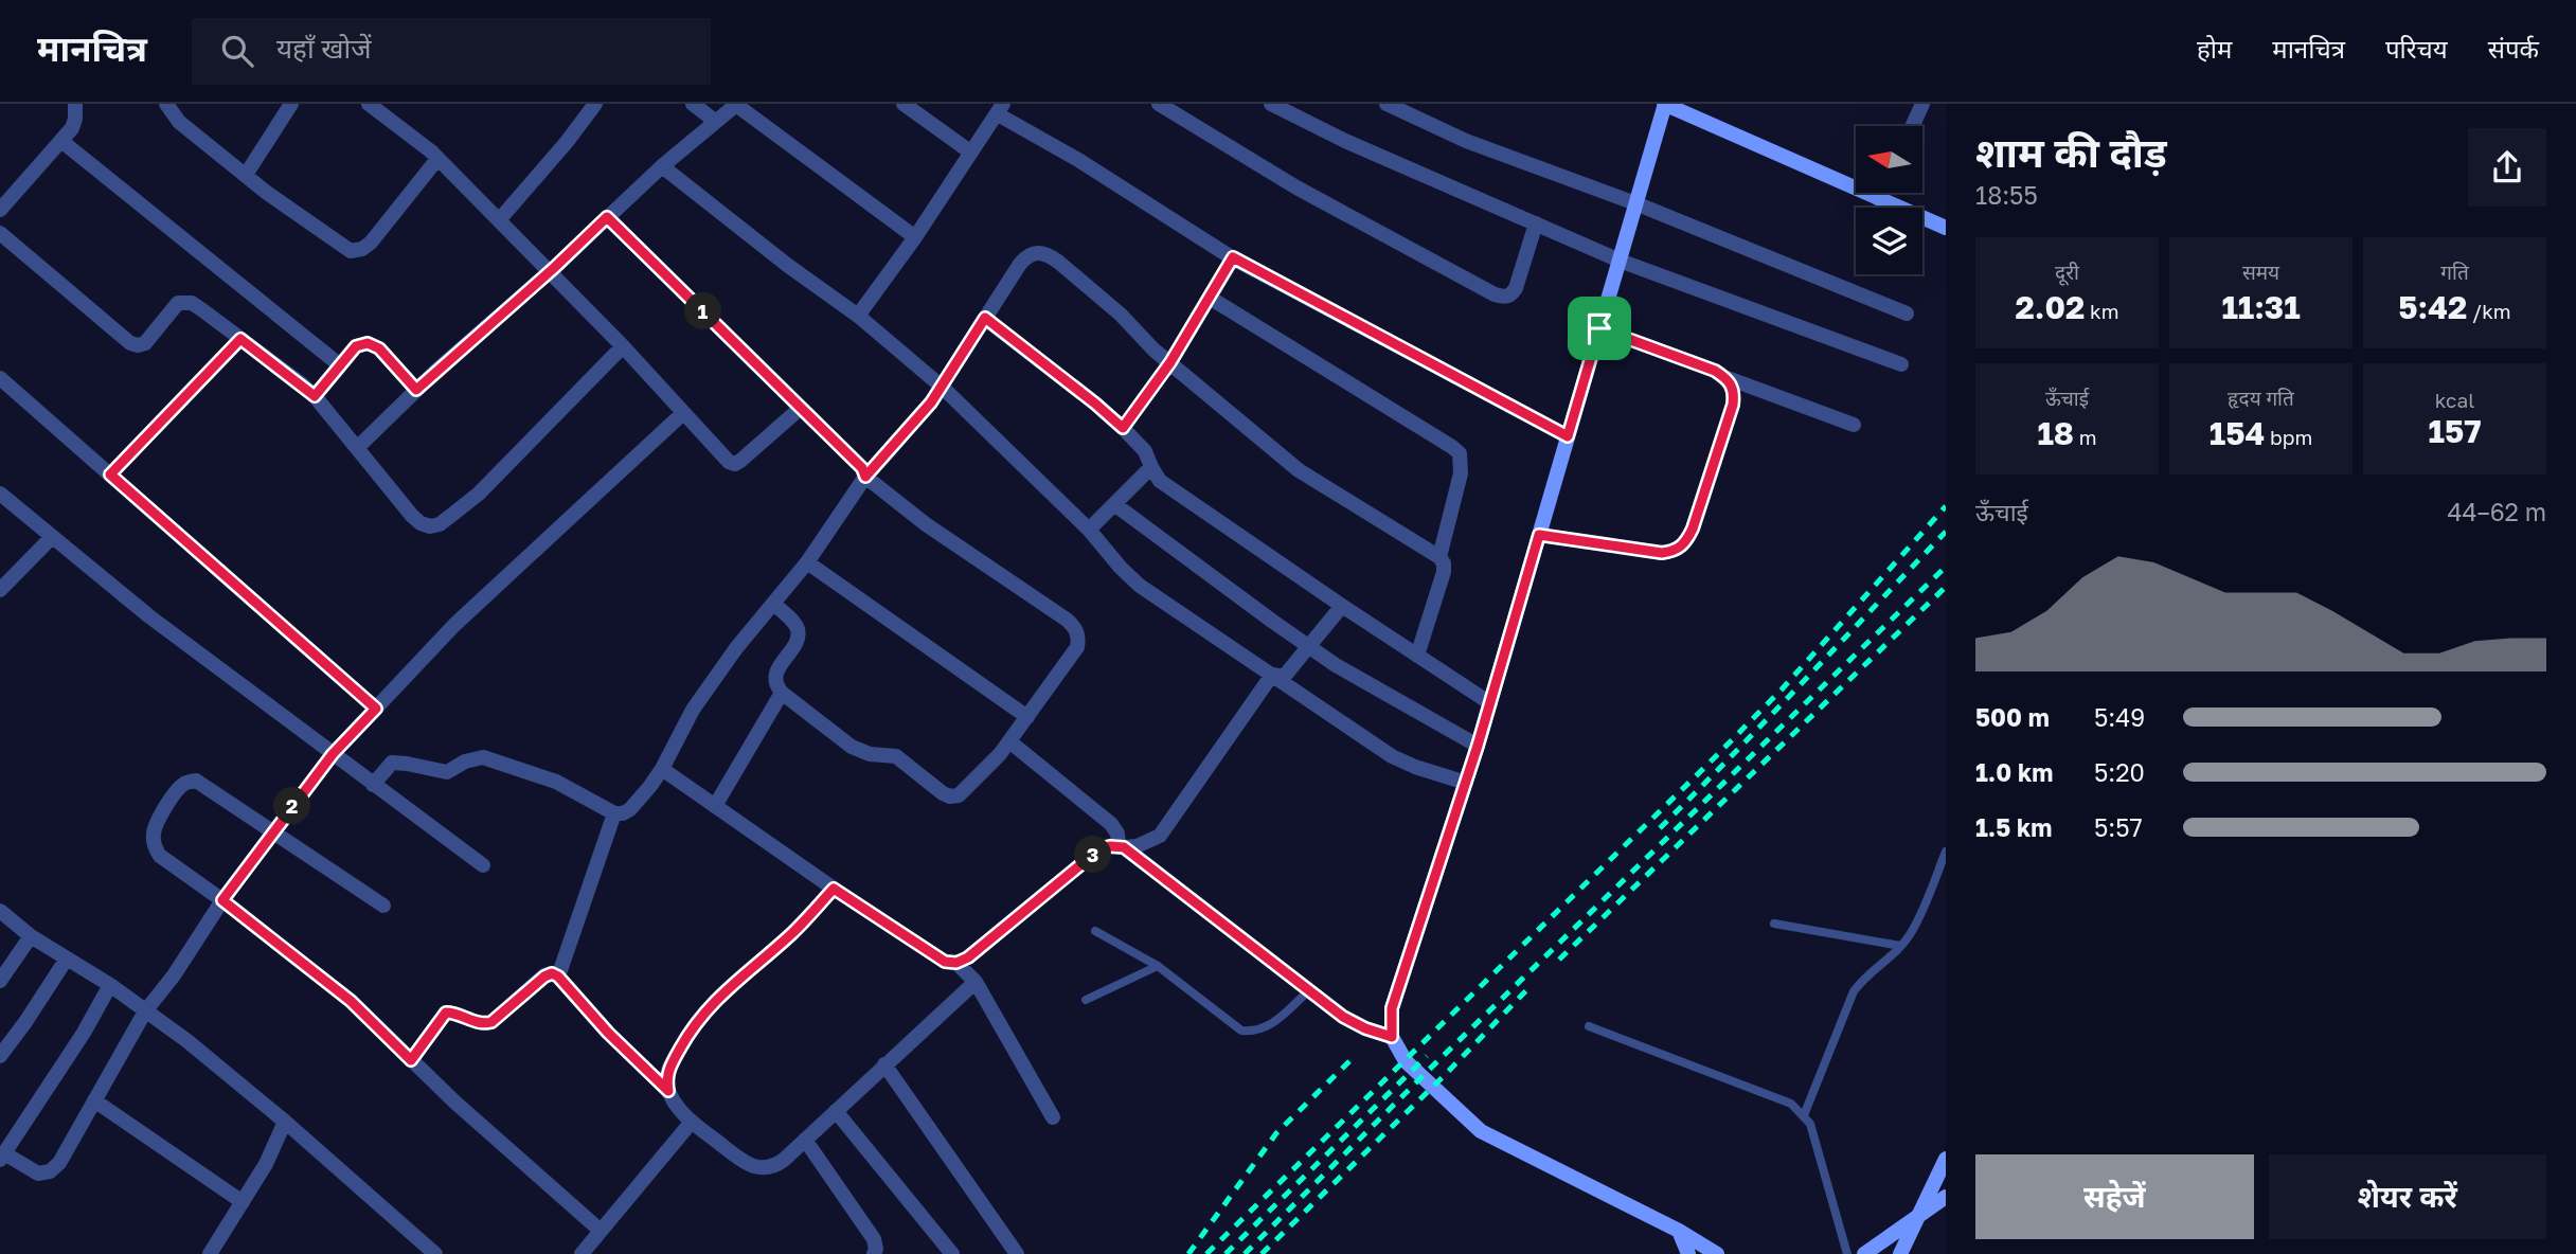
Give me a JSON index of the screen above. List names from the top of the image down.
{
  "north": "left",
  "page": {
    "header": "मानचित्र",
    "search": "यहाँ खोजें",
    "nav": [
      "होम",
      "मानचित्र",
      "परिचय",
      "संपर्क"
    ],
    "heading": ["शाम की दौड़", "18:55"],
    "stats": [
      ["दूरी", "2.02 km"],
      ["समय", "11:31"],
      ["गति", "5:42 /km"],
      ["ऊँचाई", "18 m"],
      ["हृदय गति", "154 bpm"],
      ["kcal", "157"]
    ],
    "pins": ["1", "2", "3"],
    "chart": ["ऊँचाई", "44–62 m"],
    "list": [
      {
        "name": "500 m",
        "note": "5:49"
      },
      {
        "name": "1.0 km",
        "note": "5:20"
      },
      {
        "name": "1.5 km",
        "note": "5:57"
      }
    ],
    "buttons": ["सहेजें", "शेयर करें"]
  }
}
